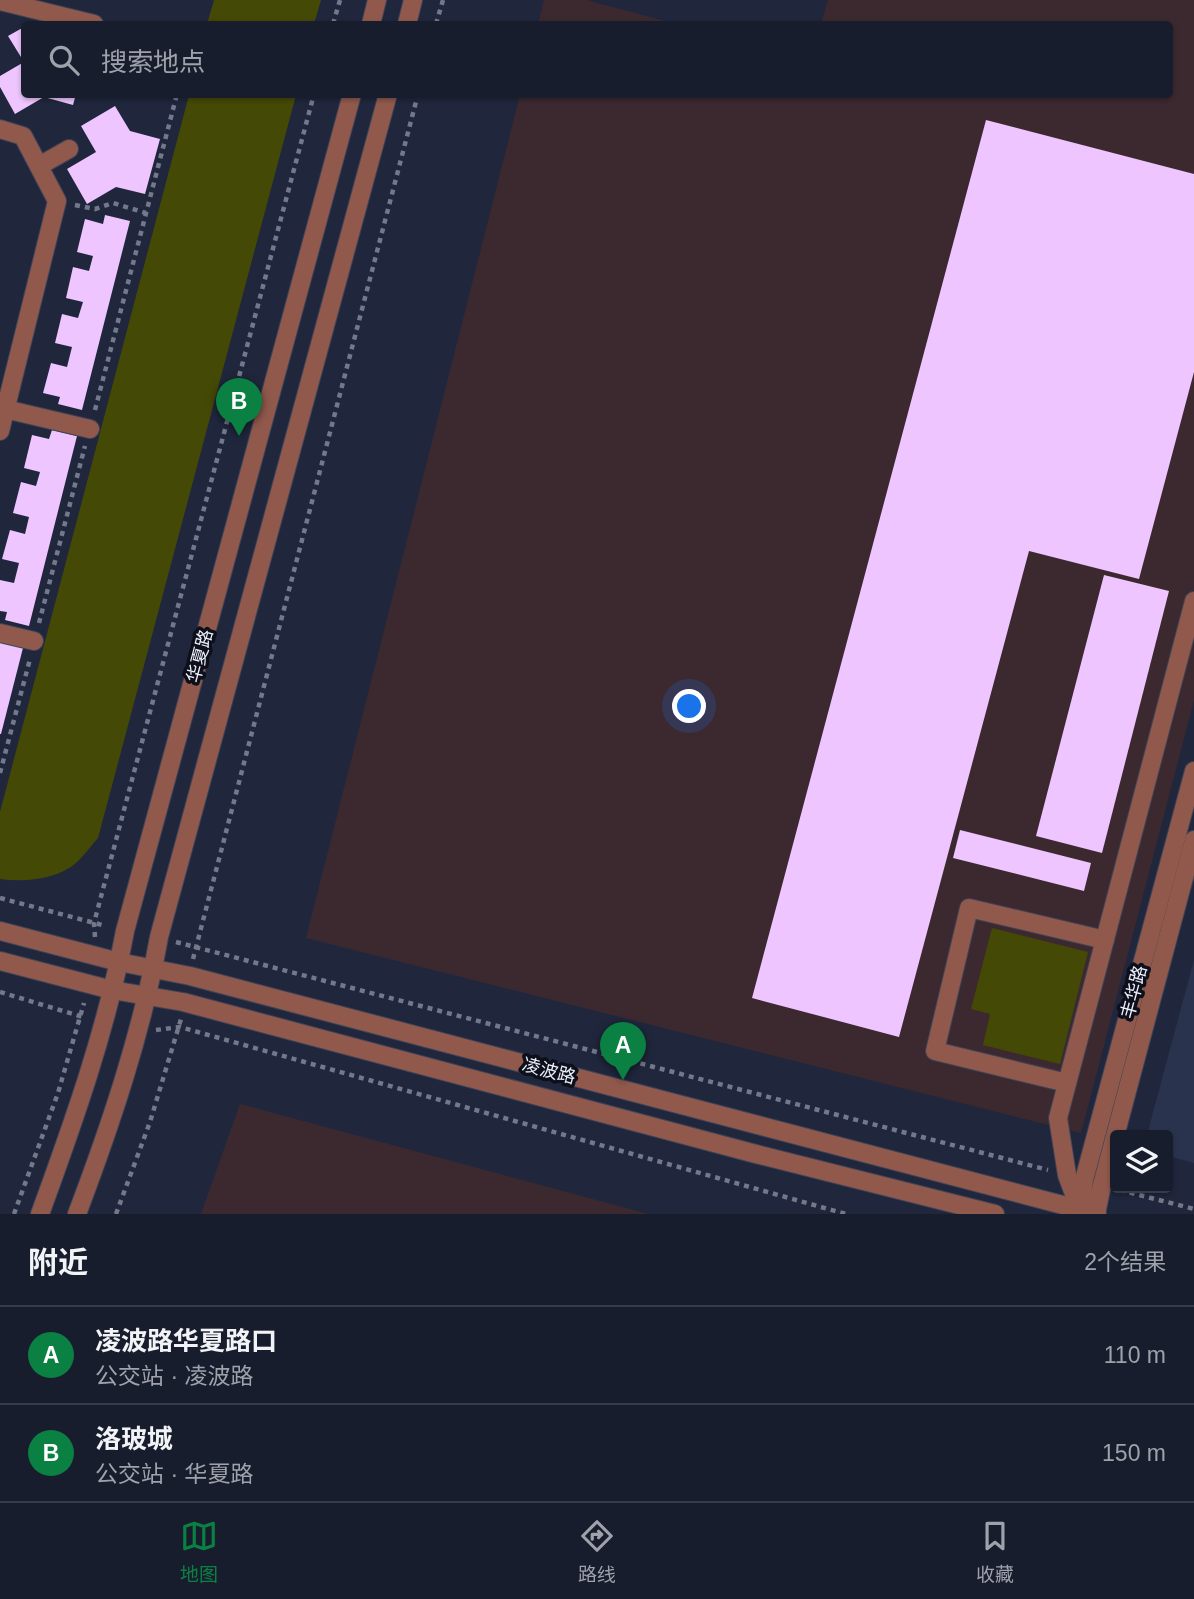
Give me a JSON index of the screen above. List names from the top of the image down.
{
  "streets": {
    "street": ["华夏路", "丰华路", "凌波路"]
  },
  "crossings": [
    ["华夏路", "凌波路"],
    ["丰华路", "凌波路"]
  ],
  "page": {
    "search": "搜索地点",
    "pins": ["B", "A"],
    "heading": ["附近", "2个结果"],
    "list": [
      {
        "mark": "A",
        "name": "凌波路华夏路口",
        "note": "公交站 · 凌波路",
        "value": "110 m"
      },
      {
        "mark": "B",
        "name": "洛玻城",
        "note": "公交站 · 华夏路",
        "value": "150 m"
      }
    ],
    "nav": ["地图", "路线", "收藏"]
  }
}
